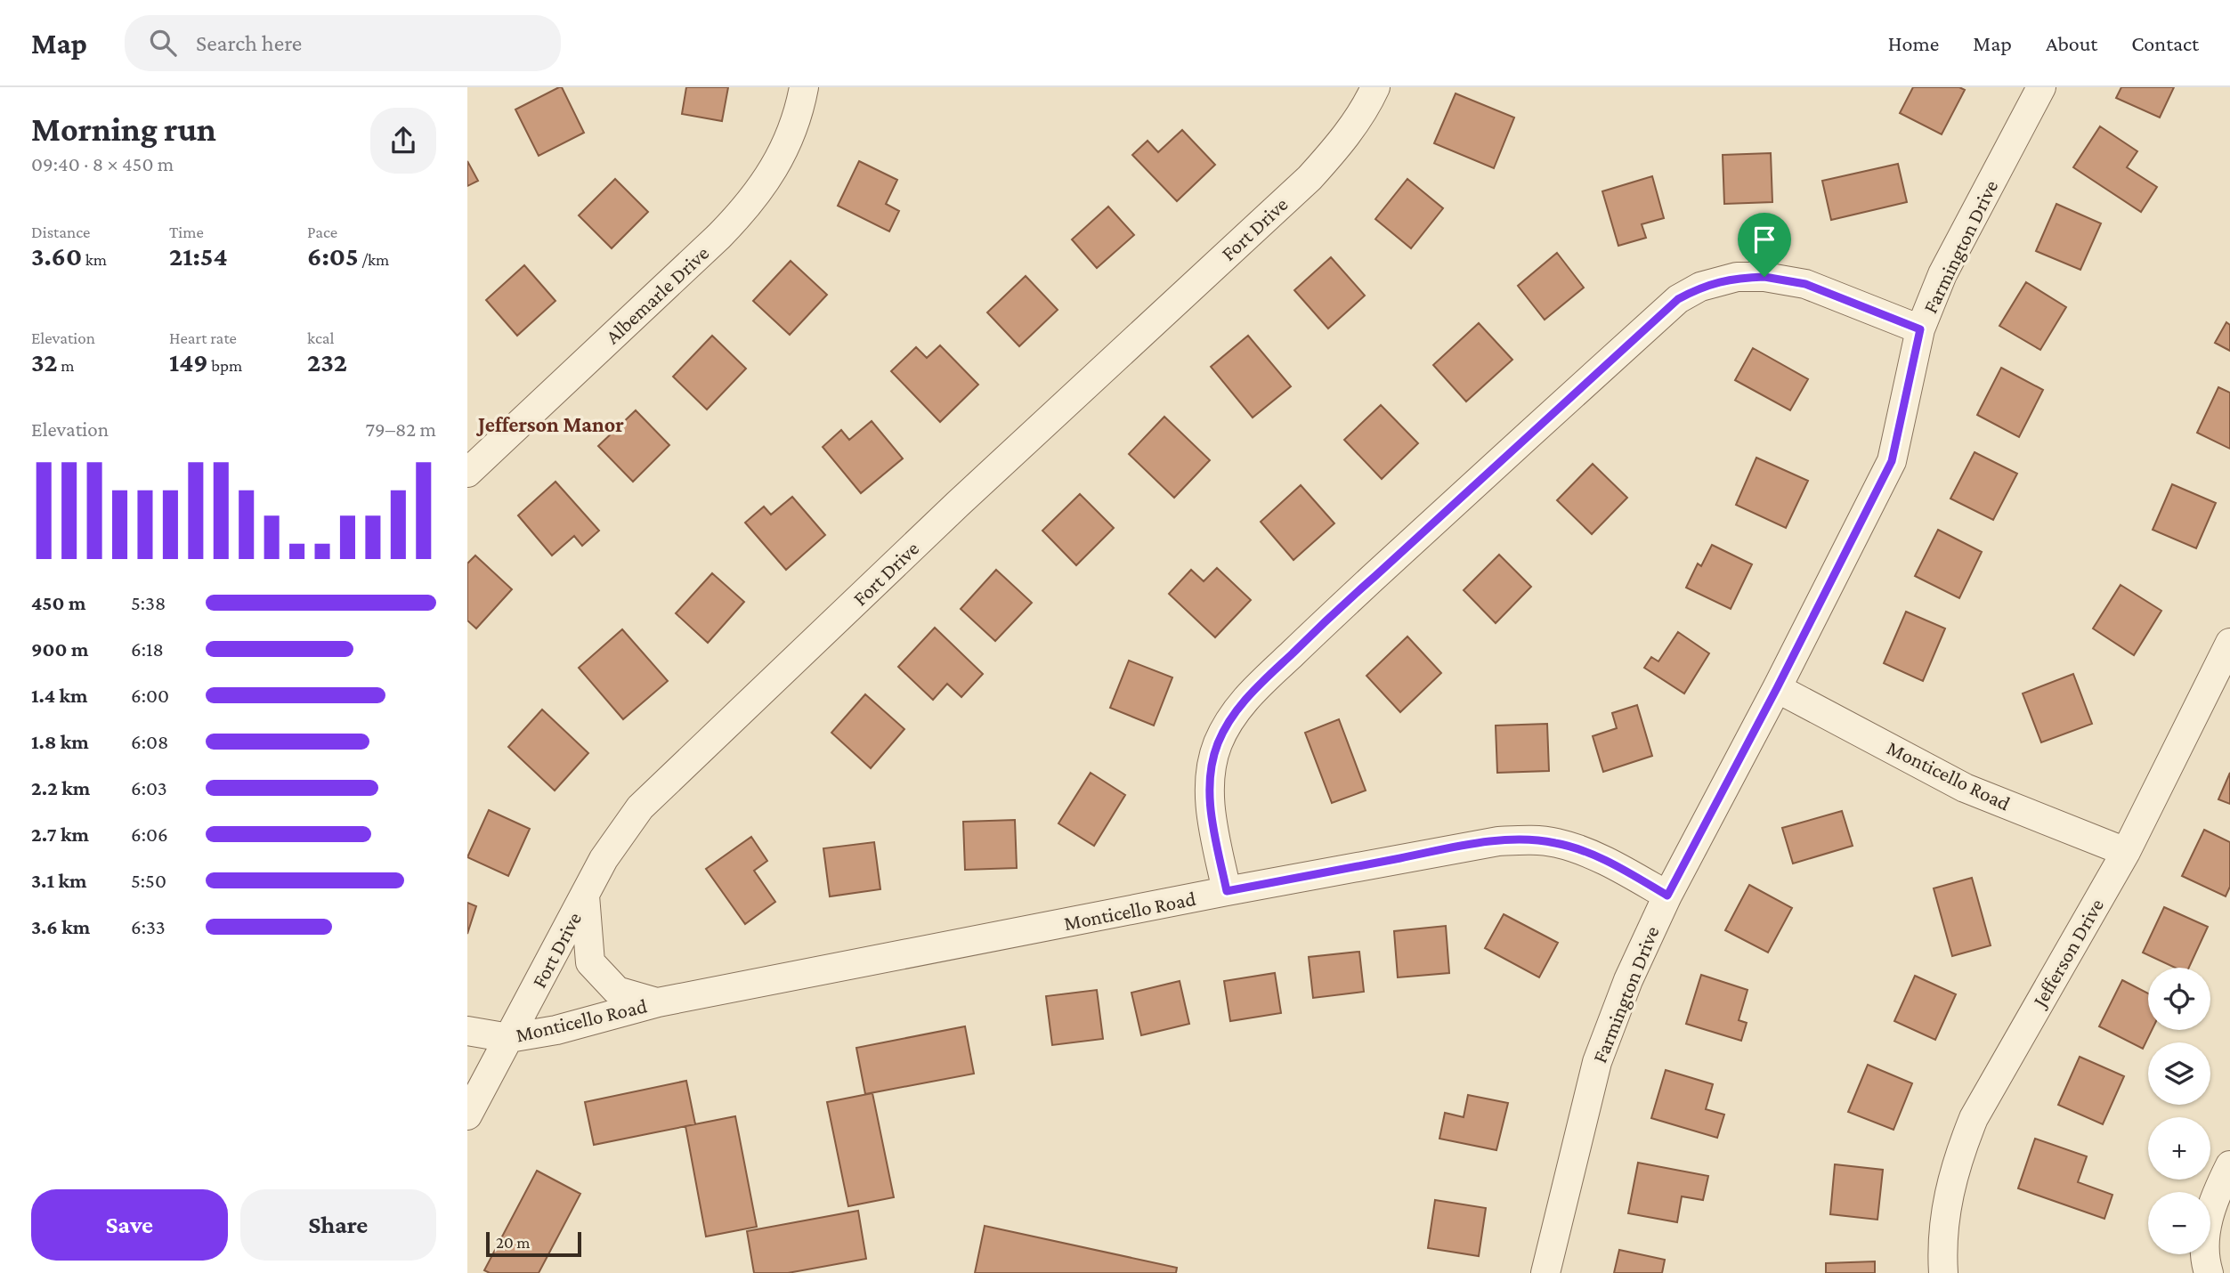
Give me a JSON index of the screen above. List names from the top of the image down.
{
  "streets": {
    "street": [
      "Fort Drive",
      "Farmington Drive",
      "Albemarle Drive",
      "Monticello Road",
      "Jefferson Drive"
    ]
  },
  "crossings": [
    ["Fort Drive", "Monticello Road"],
    ["Farmington Drive", "Monticello Road"],
    ["Monticello Road", "Jefferson Drive"]
  ],
  "districts": ["Jefferson Manor"],
  "scale_bar": "20 m",
  "page": {
    "header": "Map",
    "search": "Search here",
    "nav": [
      "Home",
      "Map",
      "About",
      "Contact"
    ],
    "heading": ["Morning run", "09:40 · 8 × 450 m"],
    "stats": [
      ["Distance", "3.60 km"],
      ["Time", "21:54"],
      ["Pace", "6:05 /km"],
      ["Elevation", "32 m"],
      ["Heart rate", "149 bpm"],
      ["kcal", "232"]
    ],
    "chart": ["Elevation", "79–82 m"],
    "list": [
      {
        "name": "450 m",
        "note": "5:38"
      },
      {
        "name": "900 m",
        "note": "6:18"
      },
      {
        "name": "1.4 km",
        "note": "6:00"
      },
      {
        "name": "1.8 km",
        "note": "6:08"
      },
      {
        "name": "2.2 km",
        "note": "6:03"
      },
      {
        "name": "2.7 km",
        "note": "6:06"
      },
      {
        "name": "3.1 km",
        "note": "5:50"
      },
      {
        "name": "3.6 km",
        "note": "6:33"
      }
    ],
    "map_buttons": ["+", "−"],
    "buttons": ["Save", "Share"],
    "scale": "20 m"
  }
}
